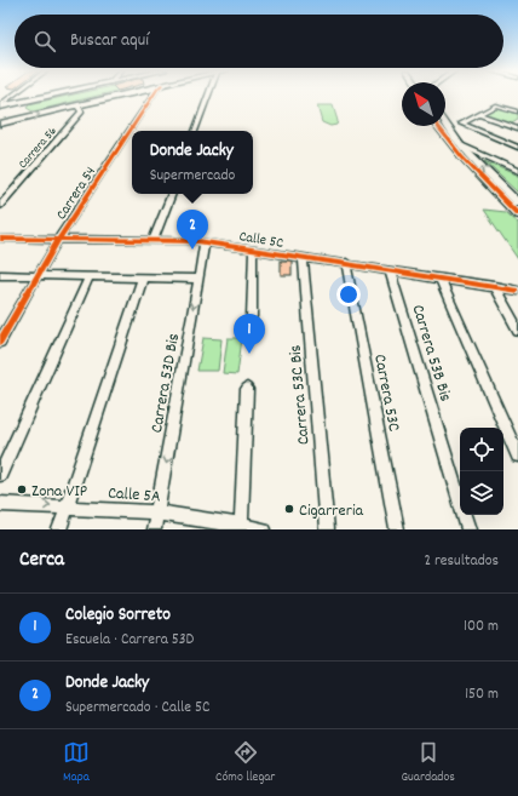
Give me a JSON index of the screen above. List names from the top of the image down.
{
  "streets": {
    "street": [
      "Carrera 56",
      "Carrera 54",
      "Calle 5C",
      "Carrera 53B Bis",
      "Carrera 53D Bis",
      "Carrera 53C",
      "Carrera 53C Bis",
      "Calle 5A"
    ]
  },
  "crossings": [
    ["Carrera 54", "Calle 5C"],
    ["Calle 5C", "Carrera 53B Bis"],
    ["Calle 5C", "Carrera 53D Bis"],
    ["Calle 5C", "Carrera 53C"],
    ["Calle 5C", "Carrera 53C Bis"],
    ["Carrera 53D Bis", "Calle 5A"]
  ],
  "places": ["Zona VIP", "Cigarreria"],
  "north": "top left",
  "page": {
    "search": "Buscar aquí",
    "popup": ["Donde Jacky", "Supermercado"],
    "pins": ["2", "1"],
    "heading": ["Cerca", "2 resultados"],
    "list": [
      {
        "mark": "1",
        "name": "Colegio Sorreto",
        "note": "Escuela · Carrera 53D",
        "value": "100 m"
      },
      {
        "mark": "2",
        "name": "Donde Jacky",
        "note": "Supermercado · Calle 5C",
        "value": "150 m"
      }
    ],
    "nav": ["Mapa", "Cómo llegar", "Guardados"]
  }
}
